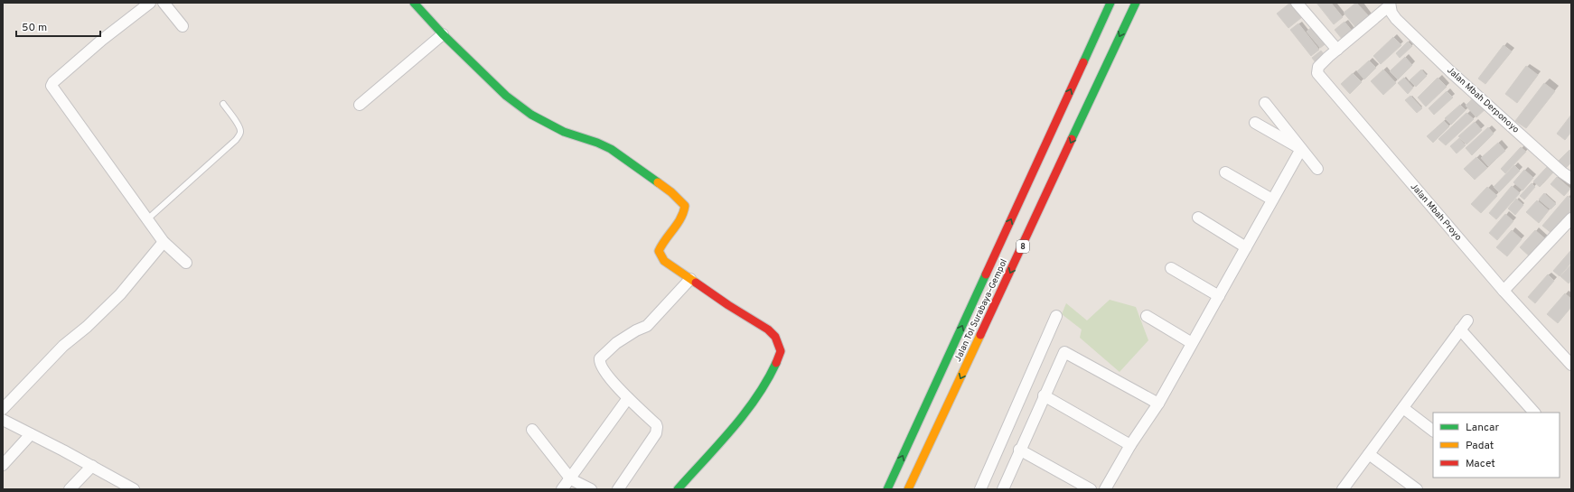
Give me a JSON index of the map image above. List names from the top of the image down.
{
  "streets": {
    "main road": ["8", "Jalan Tol Surabaya–Gempol"],
    "street": ["Jalan Mbah Derponoyo", "Jalan Mbah Proyo"]
  },
  "crossings": [
    ["Jalan Mbah Derponoyo", "Jalan Mbah Proyo"]
  ],
  "legend": ["Lancar", "Padat", "Macet"],
  "scale_bar": "50 m"
}
